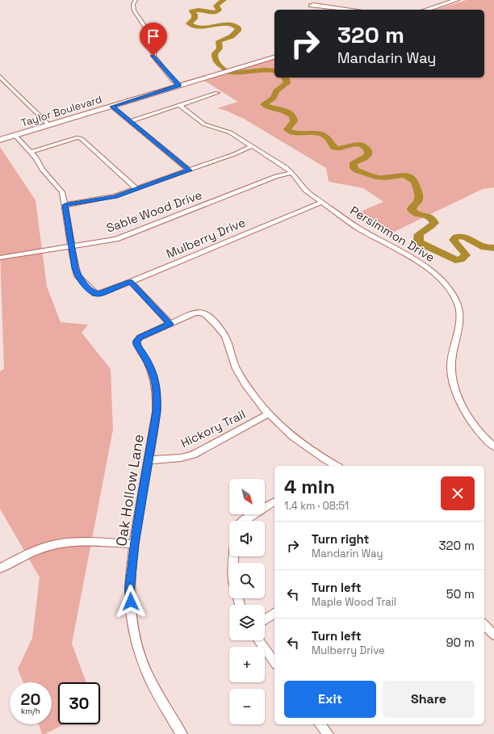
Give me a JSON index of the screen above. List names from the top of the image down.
{
  "streets": {
    "street": [
      "Taylor Boulevard",
      "Sable Wood Drive",
      "Persimmon Drive",
      "Mulberry Drive",
      "Hickory Trail",
      "Oak Hollow Lane"
    ]
  },
  "crossings": [
    ["Sable Wood Drive", "Persimmon Drive"],
    ["Sable Wood Drive", "Mulberry Drive"],
    ["Persimmon Drive", "Mulberry Drive"],
    ["Hickory Trail", "Oak Hollow Lane"]
  ],
  "north": "bottom right",
  "page": {
    "turn": ["320 m", "Mandarin Way"],
    "heading": ["4 min", "1.4 km · 08:51"],
    "map_buttons": ["+", "−"],
    "list": [
      {
        "name": "Turn right",
        "note": "Mandarin Way",
        "value": "320 m"
      },
      {
        "name": "Turn left",
        "note": "Maple Wood Trail",
        "value": "50 m"
      },
      {
        "name": "Turn left",
        "note": "Mulberry Drive",
        "value": "90 m"
      }
    ],
    "buttons": ["Exit", "Share"],
    "speed": "20 km/h",
    "limit": "30"
  }
}
